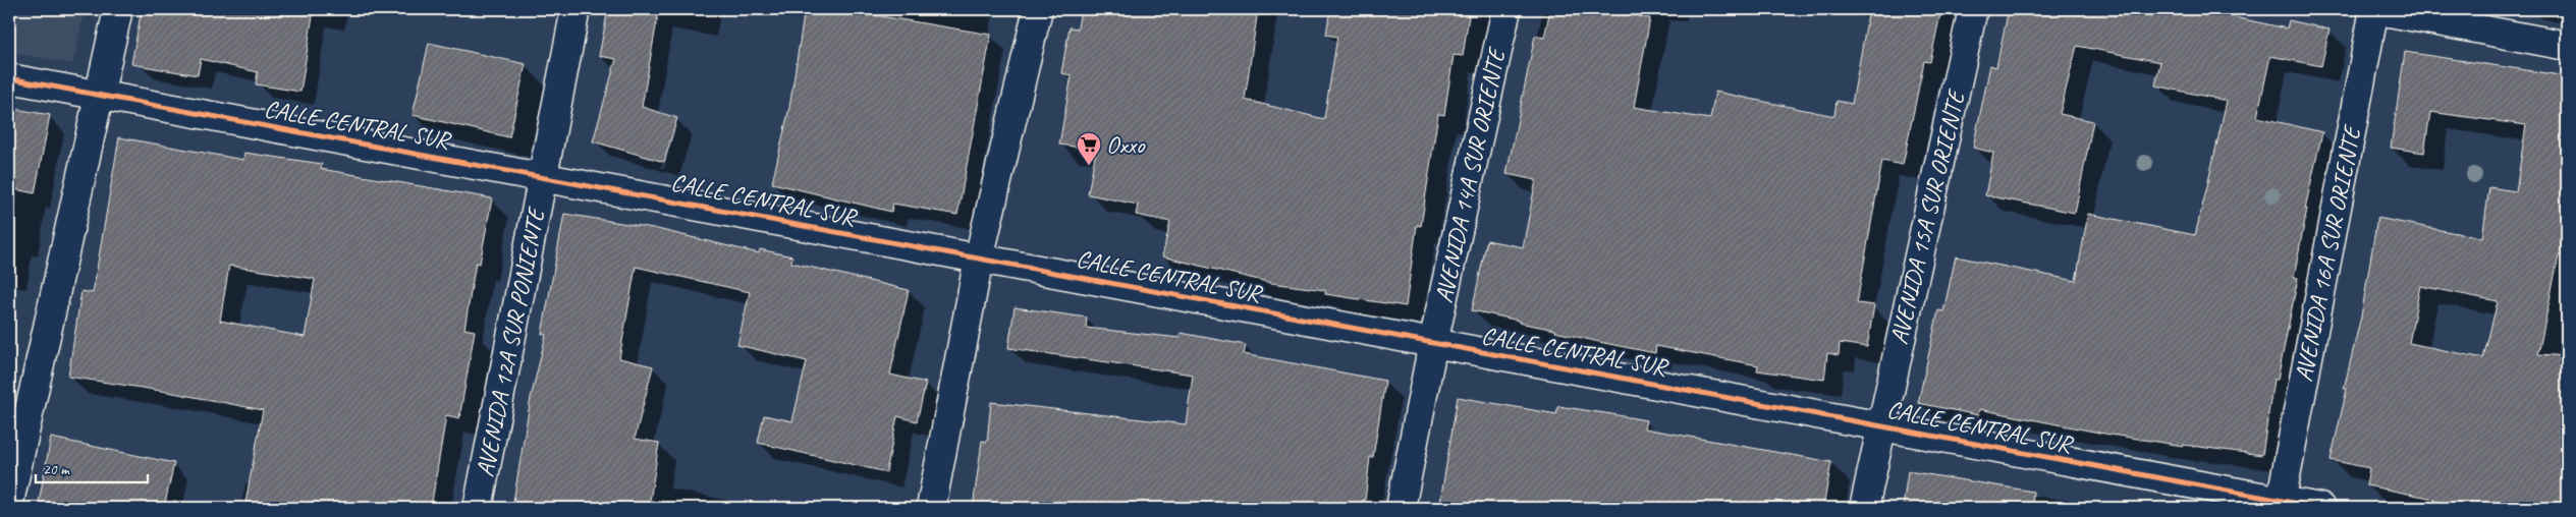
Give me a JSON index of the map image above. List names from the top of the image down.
{
  "streets": {
    "street": [
      "CALLE CENTRAL SUR",
      "AVENIDA 14A SUR ORIENTE",
      "AVENIDA 15A SUR ORIENTE",
      "AVENIDA 16A SUR ORIENTE",
      "AVENIDA 12A SUR PONIENTE"
    ]
  },
  "crossings": [
    ["CALLE CENTRAL SUR", "AVENIDA 14A SUR ORIENTE"],
    ["CALLE CENTRAL SUR", "AVENIDA 15A SUR ORIENTE"],
    ["CALLE CENTRAL SUR", "AVENIDA 16A SUR ORIENTE"],
    ["CALLE CENTRAL SUR", "AVENIDA 12A SUR PONIENTE"]
  ],
  "places": {
    "supermarket": ["Oxxo"]
  },
  "scale_bar": "20 m"
}
